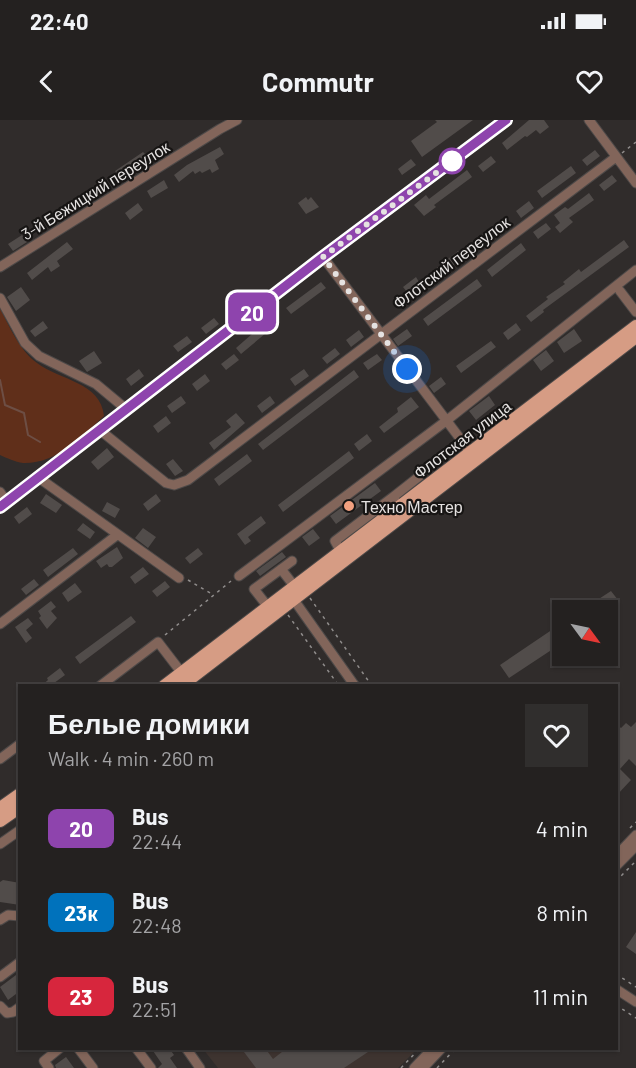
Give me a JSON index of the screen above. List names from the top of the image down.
{
  "streets": {
    "main road": ["Флотская улица"],
    "street": ["3-й Бежицкий переулок", "Флотский переулок"]
  },
  "places": ["Техно Мастер"],
  "lines": ["bus line 20"],
  "north": "bottom right",
  "page": {
    "status": "22:40",
    "header": "Commutr",
    "on_map": "20",
    "heading": ["Белые домики", "Walk · 4 min · 260 m"],
    "list": [
      {
        "mark": "20",
        "name": "Bus",
        "note": "22:44",
        "value": "4 min"
      },
      {
        "mark": "23к",
        "name": "Bus",
        "note": "22:48",
        "value": "8 min"
      },
      {
        "mark": "23",
        "name": "Bus",
        "note": "22:51",
        "value": "11 min"
      }
    ]
  }
}
